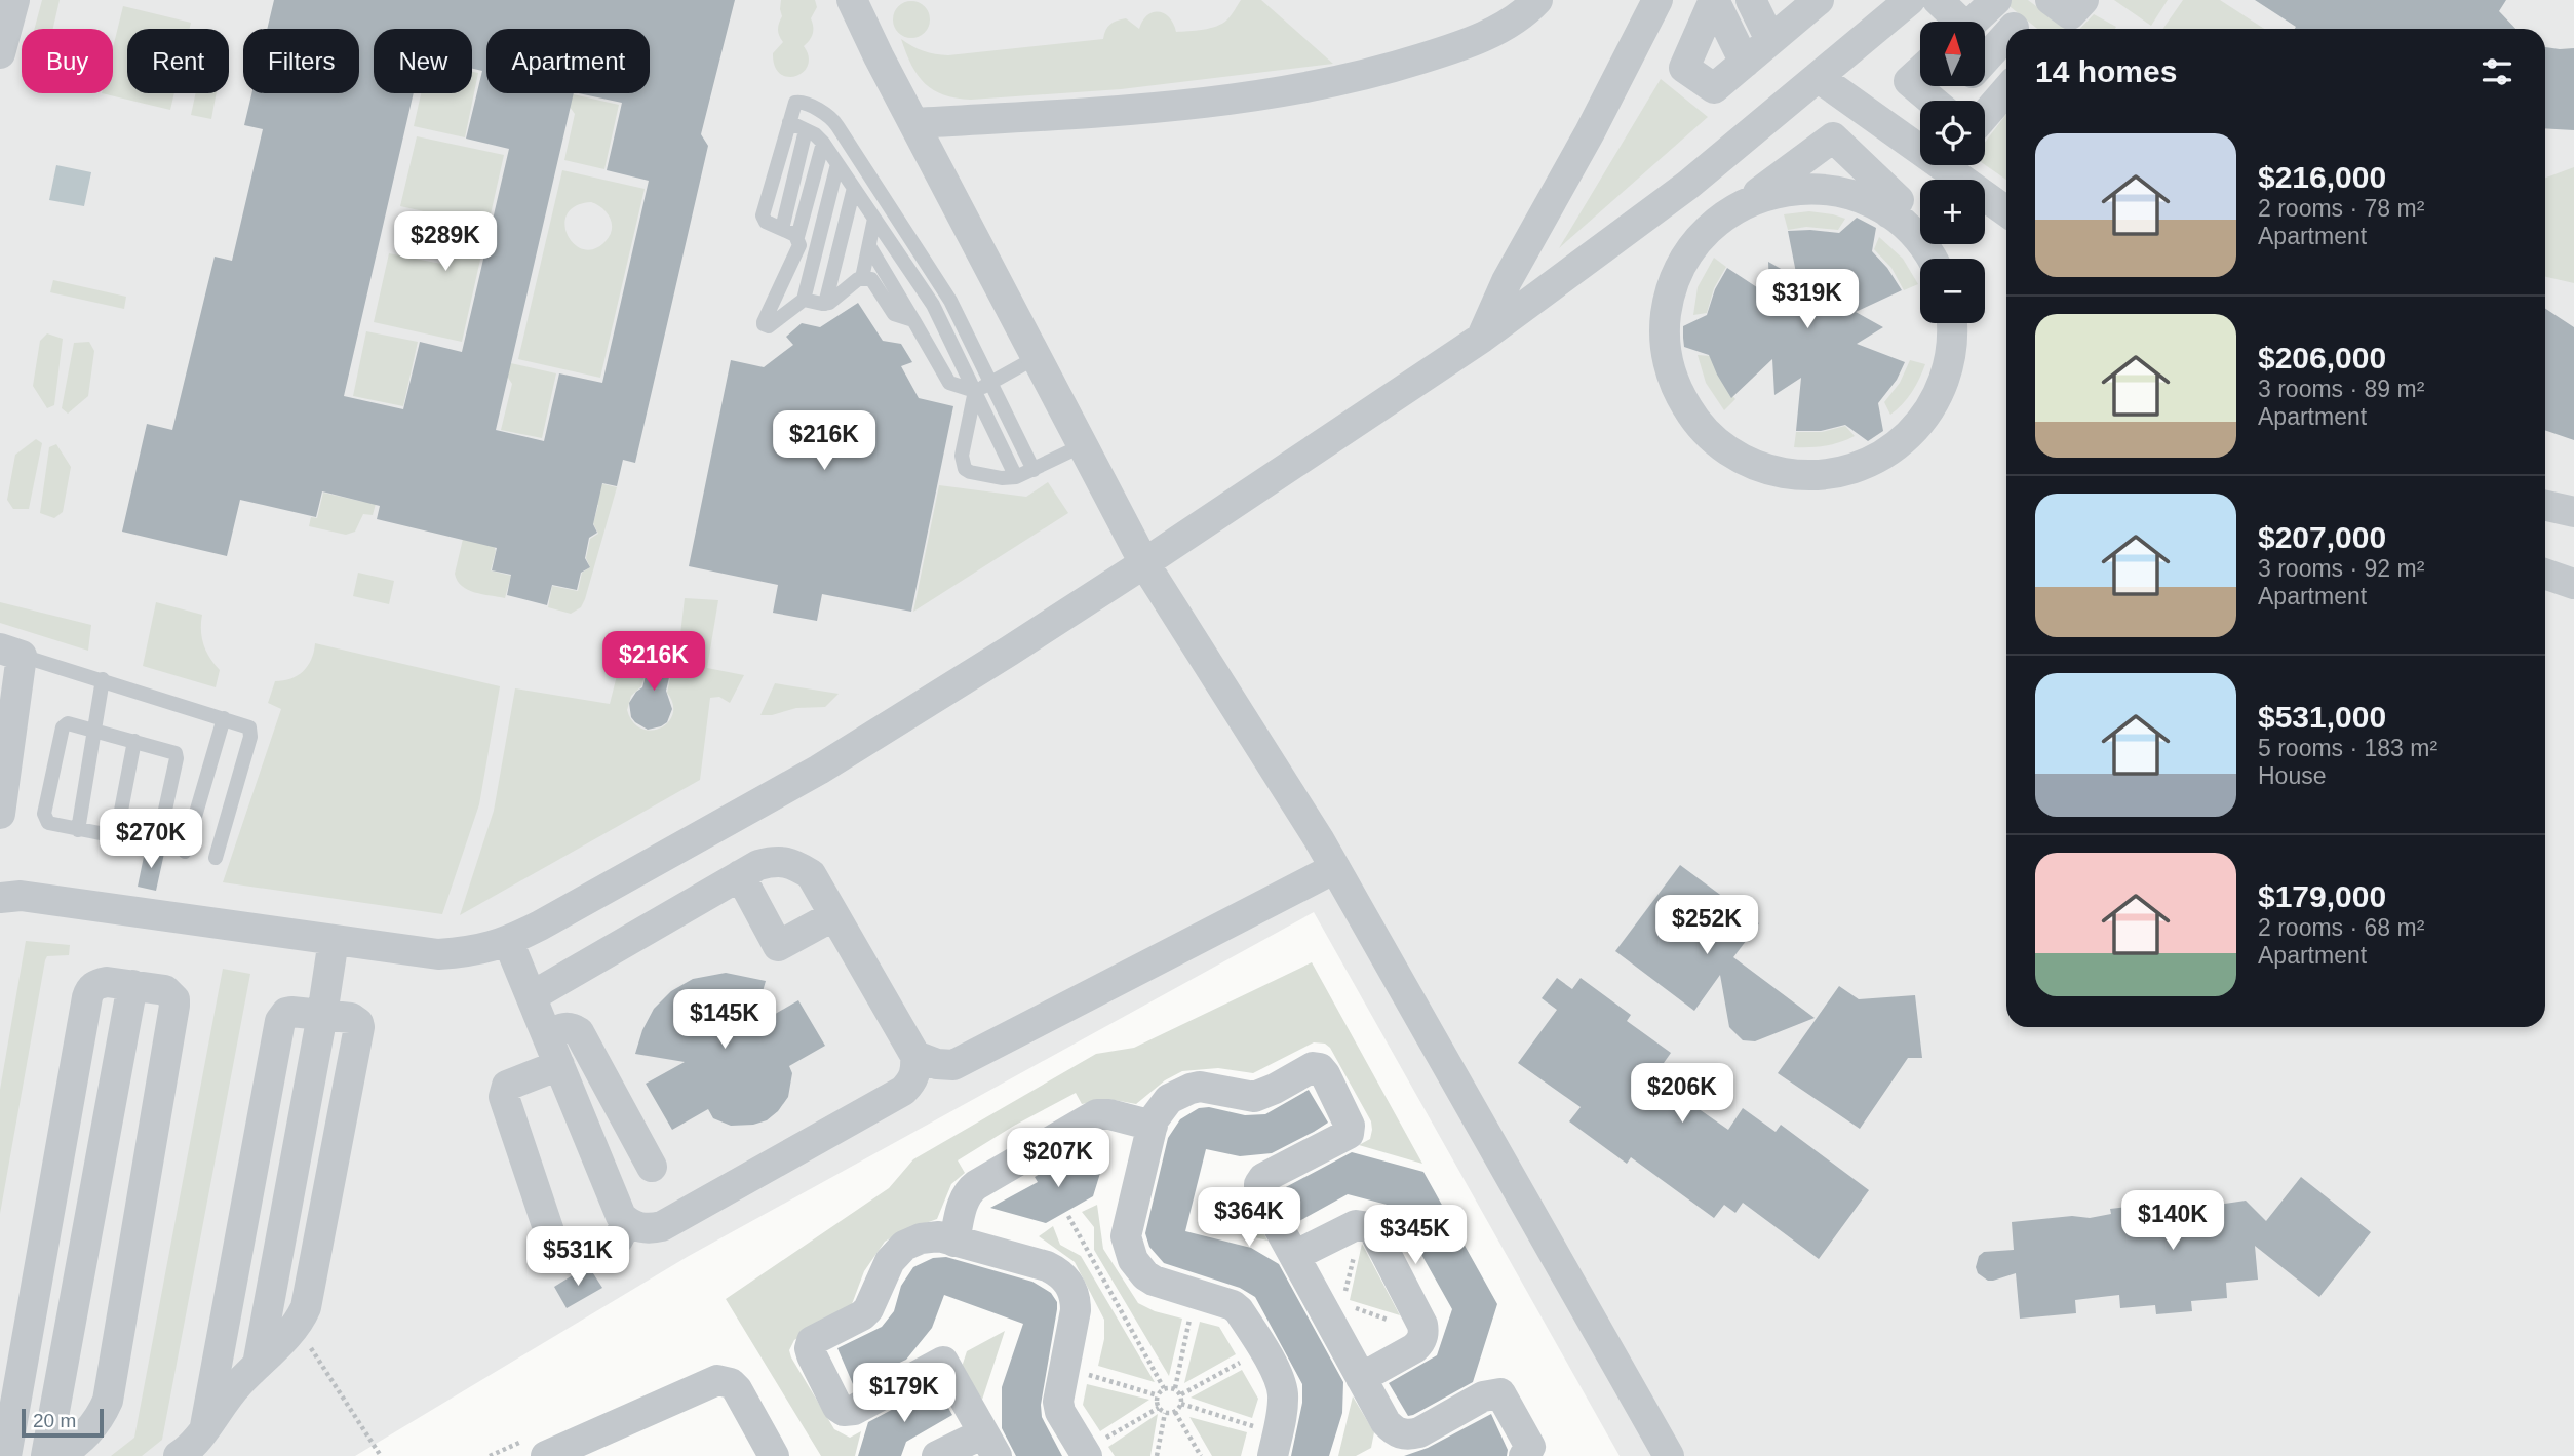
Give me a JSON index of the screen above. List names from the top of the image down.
{
  "scale_bar": "20 m",
  "north": "top",
  "page": {
    "map_buttons": ["+", "−"],
    "chip": [
      "Buy",
      "Rent",
      "Filters",
      "New",
      "Apartment"
    ],
    "heading": "14 homes",
    "list": [
      {
        "name": "$216,000",
        "note": "2 rooms · 78 m² · Apartment"
      },
      {
        "name": "$206,000",
        "note": "3 rooms · 89 m² · Apartment"
      },
      {
        "name": "$207,000",
        "note": "3 rooms · 92 m² · Apartment"
      },
      {
        "name": "$531,000",
        "note": "5 rooms · 183 m² · House"
      },
      {
        "name": "$179,000",
        "note": "2 rooms · 68 m² · Apartment"
      }
    ],
    "price": [
      "$289K",
      "$319K",
      "$216K",
      "$216K",
      "$270K",
      "$252K",
      "$145K",
      "$206K",
      "$207K",
      "$364K",
      "$140K",
      "$345K",
      "$531K",
      "$179K"
    ],
    "scale": "20 m"
  }
}
